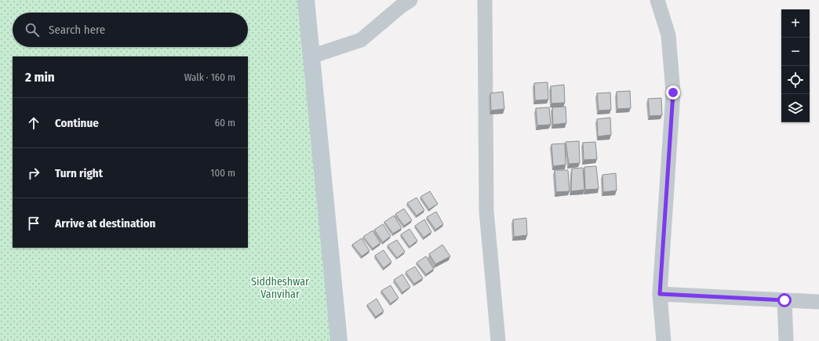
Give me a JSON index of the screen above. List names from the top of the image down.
{
  "parks": ["Siddheshwar Vanvihar"],
  "page": {
    "map_buttons": ["+", "−"],
    "search": "Search here",
    "heading": ["2 min", "Walk · 160 m"],
    "list": [
      ["Continue", "60 m"],
      ["Turn right", "100 m"],
      "Arrive at destination"
    ]
  }
}
